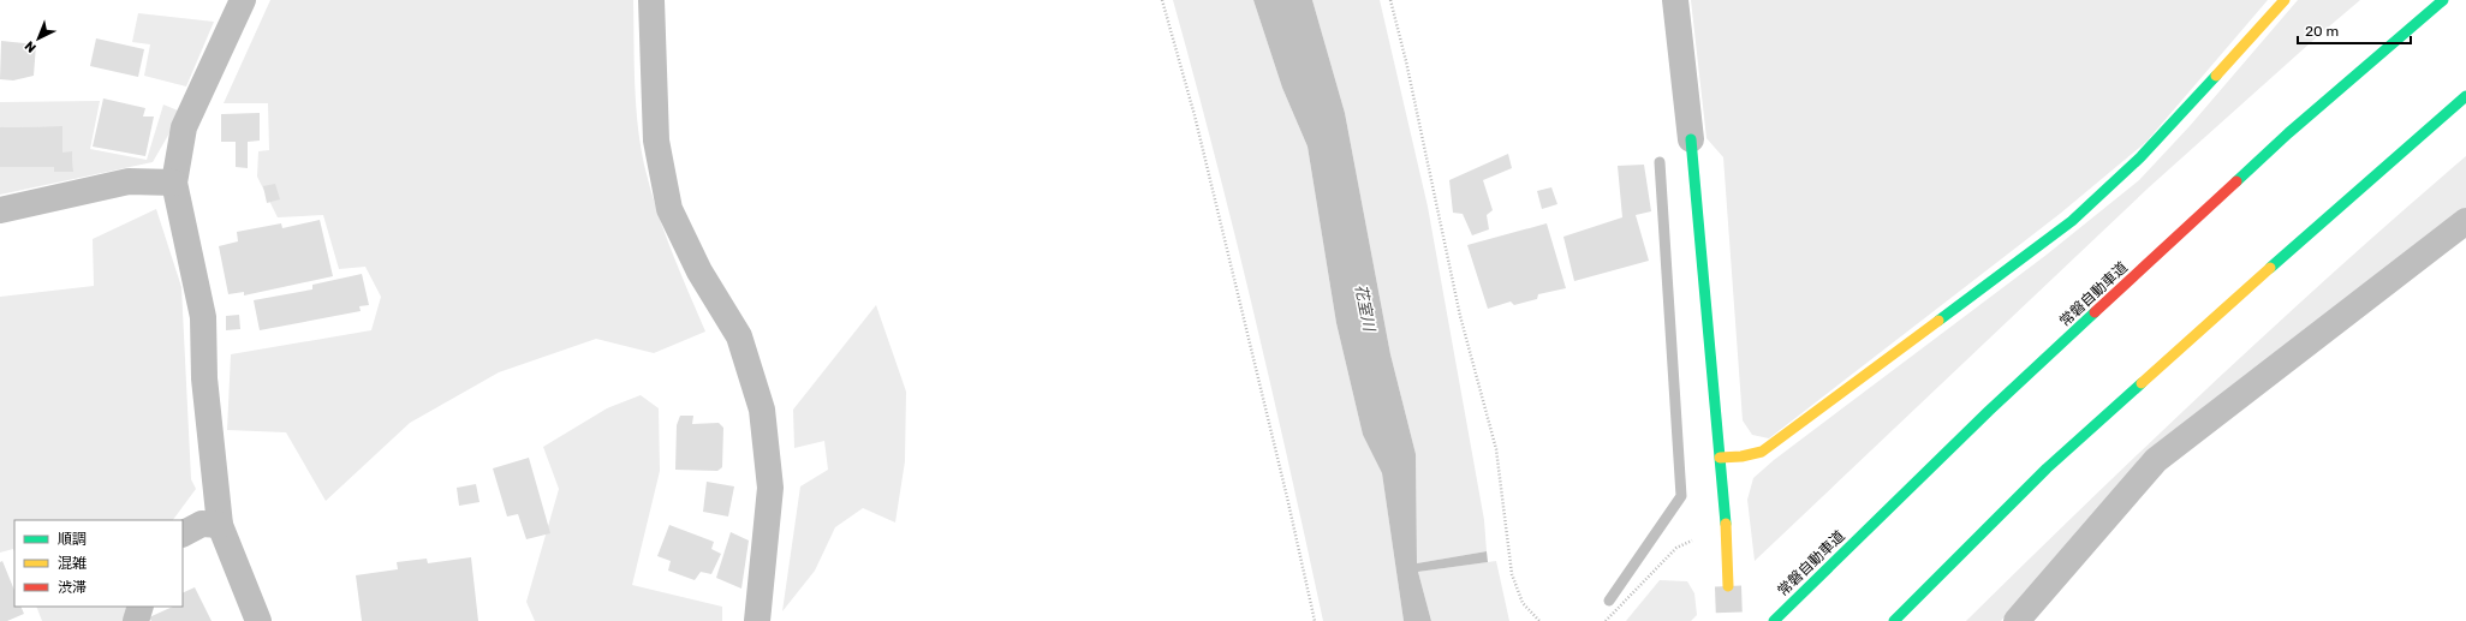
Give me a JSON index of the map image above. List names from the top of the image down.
{
  "streets": {
    "main road": ["常磐自動車道"]
  },
  "water": ["花室川"],
  "legend": ["順調", "混雑", "渋滞"],
  "scale_bar": "20 m",
  "north": "bottom left"
}
